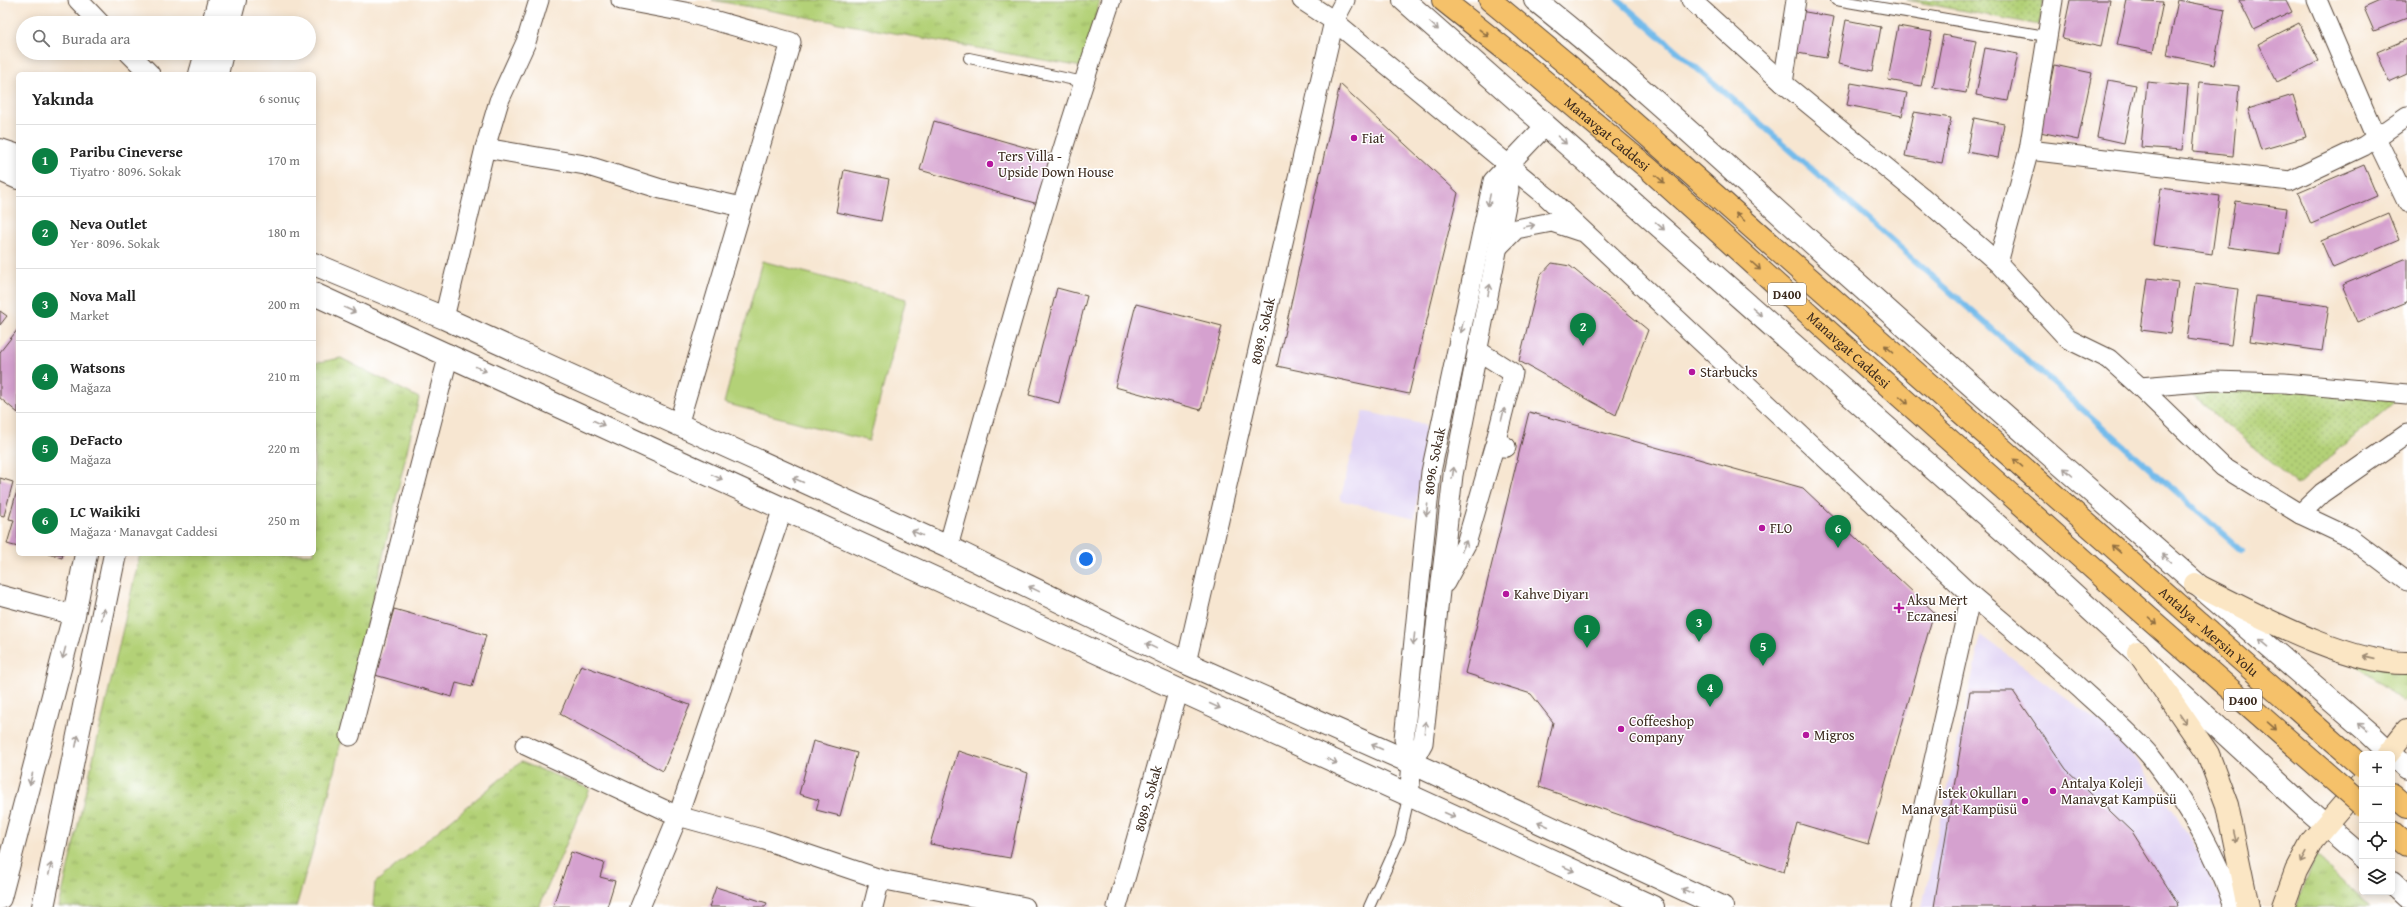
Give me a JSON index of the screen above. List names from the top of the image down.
{
  "streets": {
    "highway": ["Manavgat Caddesi", "D400", "Antalya - Mersin Yolu"],
    "street": ["8089. Sokak", "8096. Sokak"]
  },
  "crossings": [
    ["Manavgat Caddesi", "Antalya - Mersin Yolu"]
  ],
  "places": {
    "other": [
      "Fiat",
      "Ters Villa - Upside Down House",
      "Starbucks",
      "FLO",
      "Kahve Diyarı",
      "Coffeeshop Company",
      "Migros",
      "Antalya Koleji Manavgat Kampüsü",
      "İstek Okulları Manavgat Kampüsü"
    ],
    "health": ["Aksu Mert Eczanesi"]
  },
  "page": {
    "search": "Burada ara",
    "heading": ["Yakında", "6 sonuç"],
    "list": [
      {
        "mark": "1",
        "name": "Paribu Cineverse",
        "note": "Tiyatro · 8096. Sokak",
        "value": "170 m"
      },
      {
        "mark": "2",
        "name": "Neva Outlet",
        "note": "Yer · 8096. Sokak",
        "value": "180 m"
      },
      {
        "mark": "3",
        "name": "Nova Mall",
        "note": "Market",
        "value": "200 m"
      },
      {
        "mark": "4",
        "name": "Watsons",
        "note": "Mağaza",
        "value": "210 m"
      },
      {
        "mark": "5",
        "name": "DeFacto",
        "note": "Mağaza",
        "value": "220 m"
      },
      {
        "mark": "6",
        "name": "LC Waikiki",
        "note": "Mağaza · Manavgat Caddesi",
        "value": "250 m"
      }
    ],
    "pins": [
      "2",
      "6",
      "3",
      "1",
      "5",
      "4"
    ],
    "map_buttons": ["+", "−"]
  }
}
